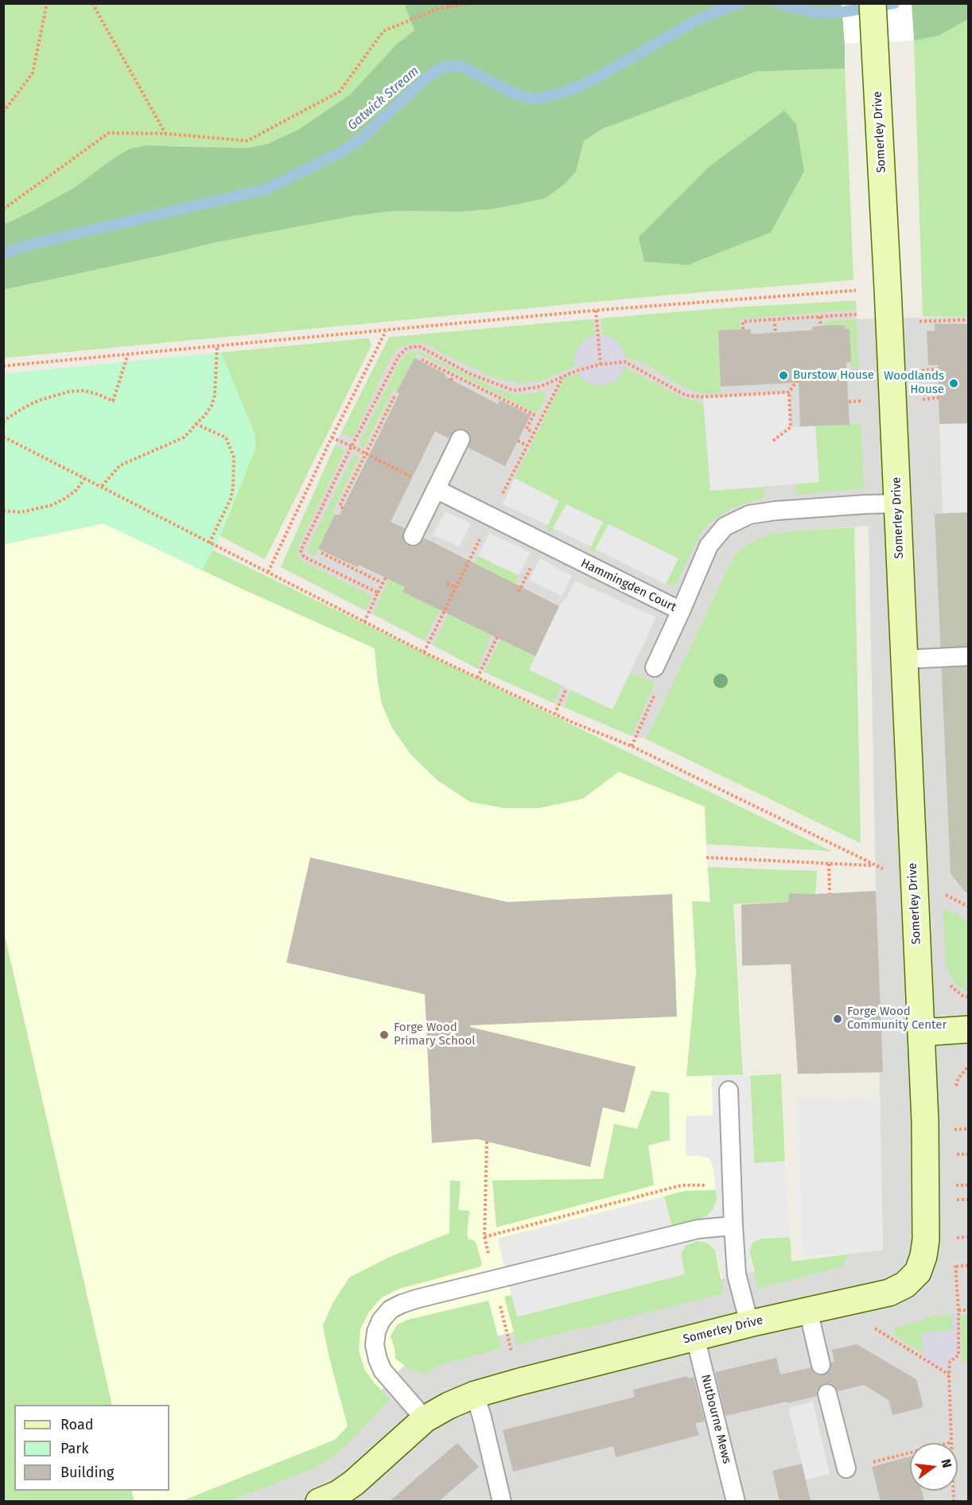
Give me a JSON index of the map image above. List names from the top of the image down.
{
  "streets": {
    "street": ["Somerley Drive"],
    "lane": ["Hammingden Court", "Nutbourne Mews"]
  },
  "crossings": [
    ["Somerley Drive", "Hammingden Court"],
    ["Somerley Drive", "Nutbourne Mews"]
  ],
  "water": ["Gatwick Stream"],
  "places": [
    "Burstow House",
    "Woodlands House",
    "Forge Wood Community Center",
    "Forge Wood Primary School"
  ],
  "legend": ["Road", "Park", "Building"],
  "north": "right"
}
